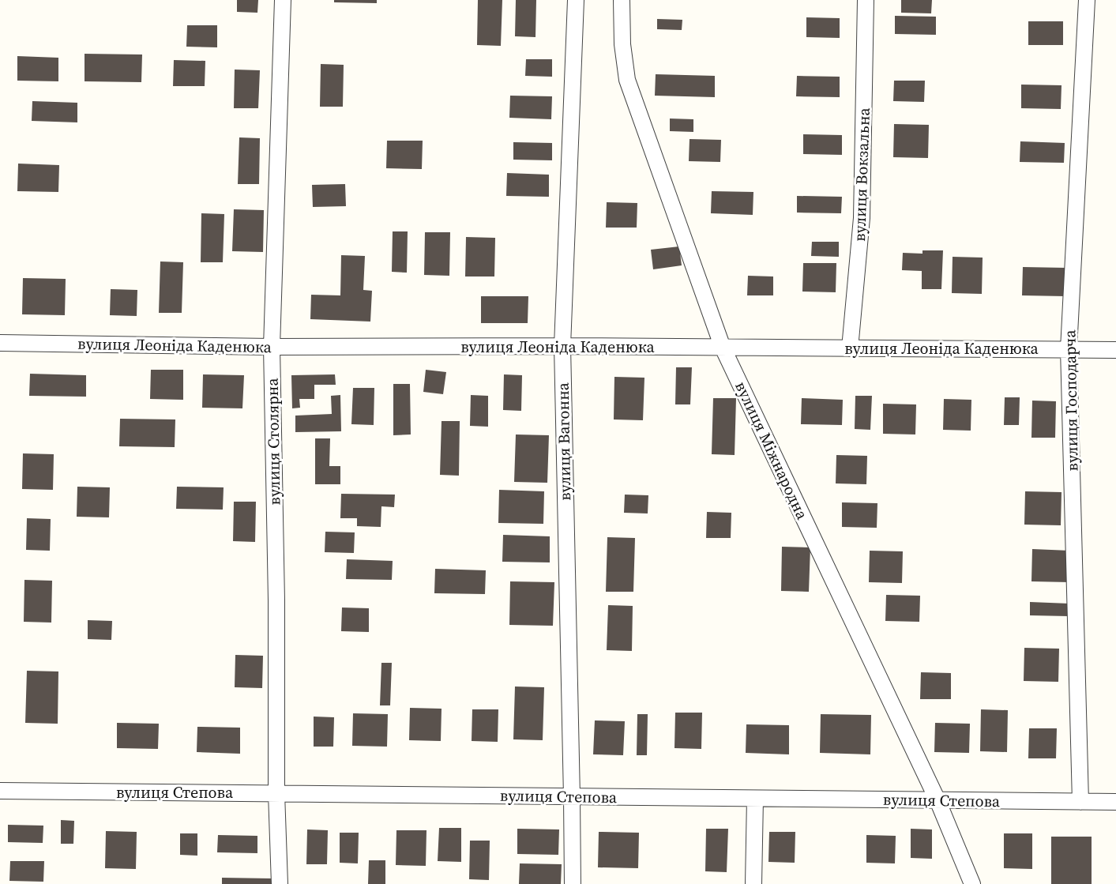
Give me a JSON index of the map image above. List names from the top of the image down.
{
  "streets": {
    "street": [
      "вулиця Вокзальна",
      "вулиця Леоніда Каденюка",
      "вулиця Господарча",
      "вулиця Столярна",
      "вулиця Вагонна",
      "вулиця Міжнародна",
      "вулиця Степова"
    ]
  },
  "crossings": [
    ["вулиця Вокзальна", "вулиця Леоніда Каденюка"],
    ["вулиця Леоніда Каденюка", "вулиця Господарча"],
    ["вулиця Леоніда Каденюка", "вулиця Столярна"],
    ["вулиця Леоніда Каденюка", "вулиця Вагонна"],
    ["вулиця Леоніда Каденюка", "вулиця Міжнародна"],
    ["вулиця Господарча", "вулиця Степова"],
    ["вулиця Столярна", "вулиця Степова"],
    ["вулиця Вагонна", "вулиця Степова"],
    ["вулиця Міжнародна", "вулиця Степова"]
  ]
}
